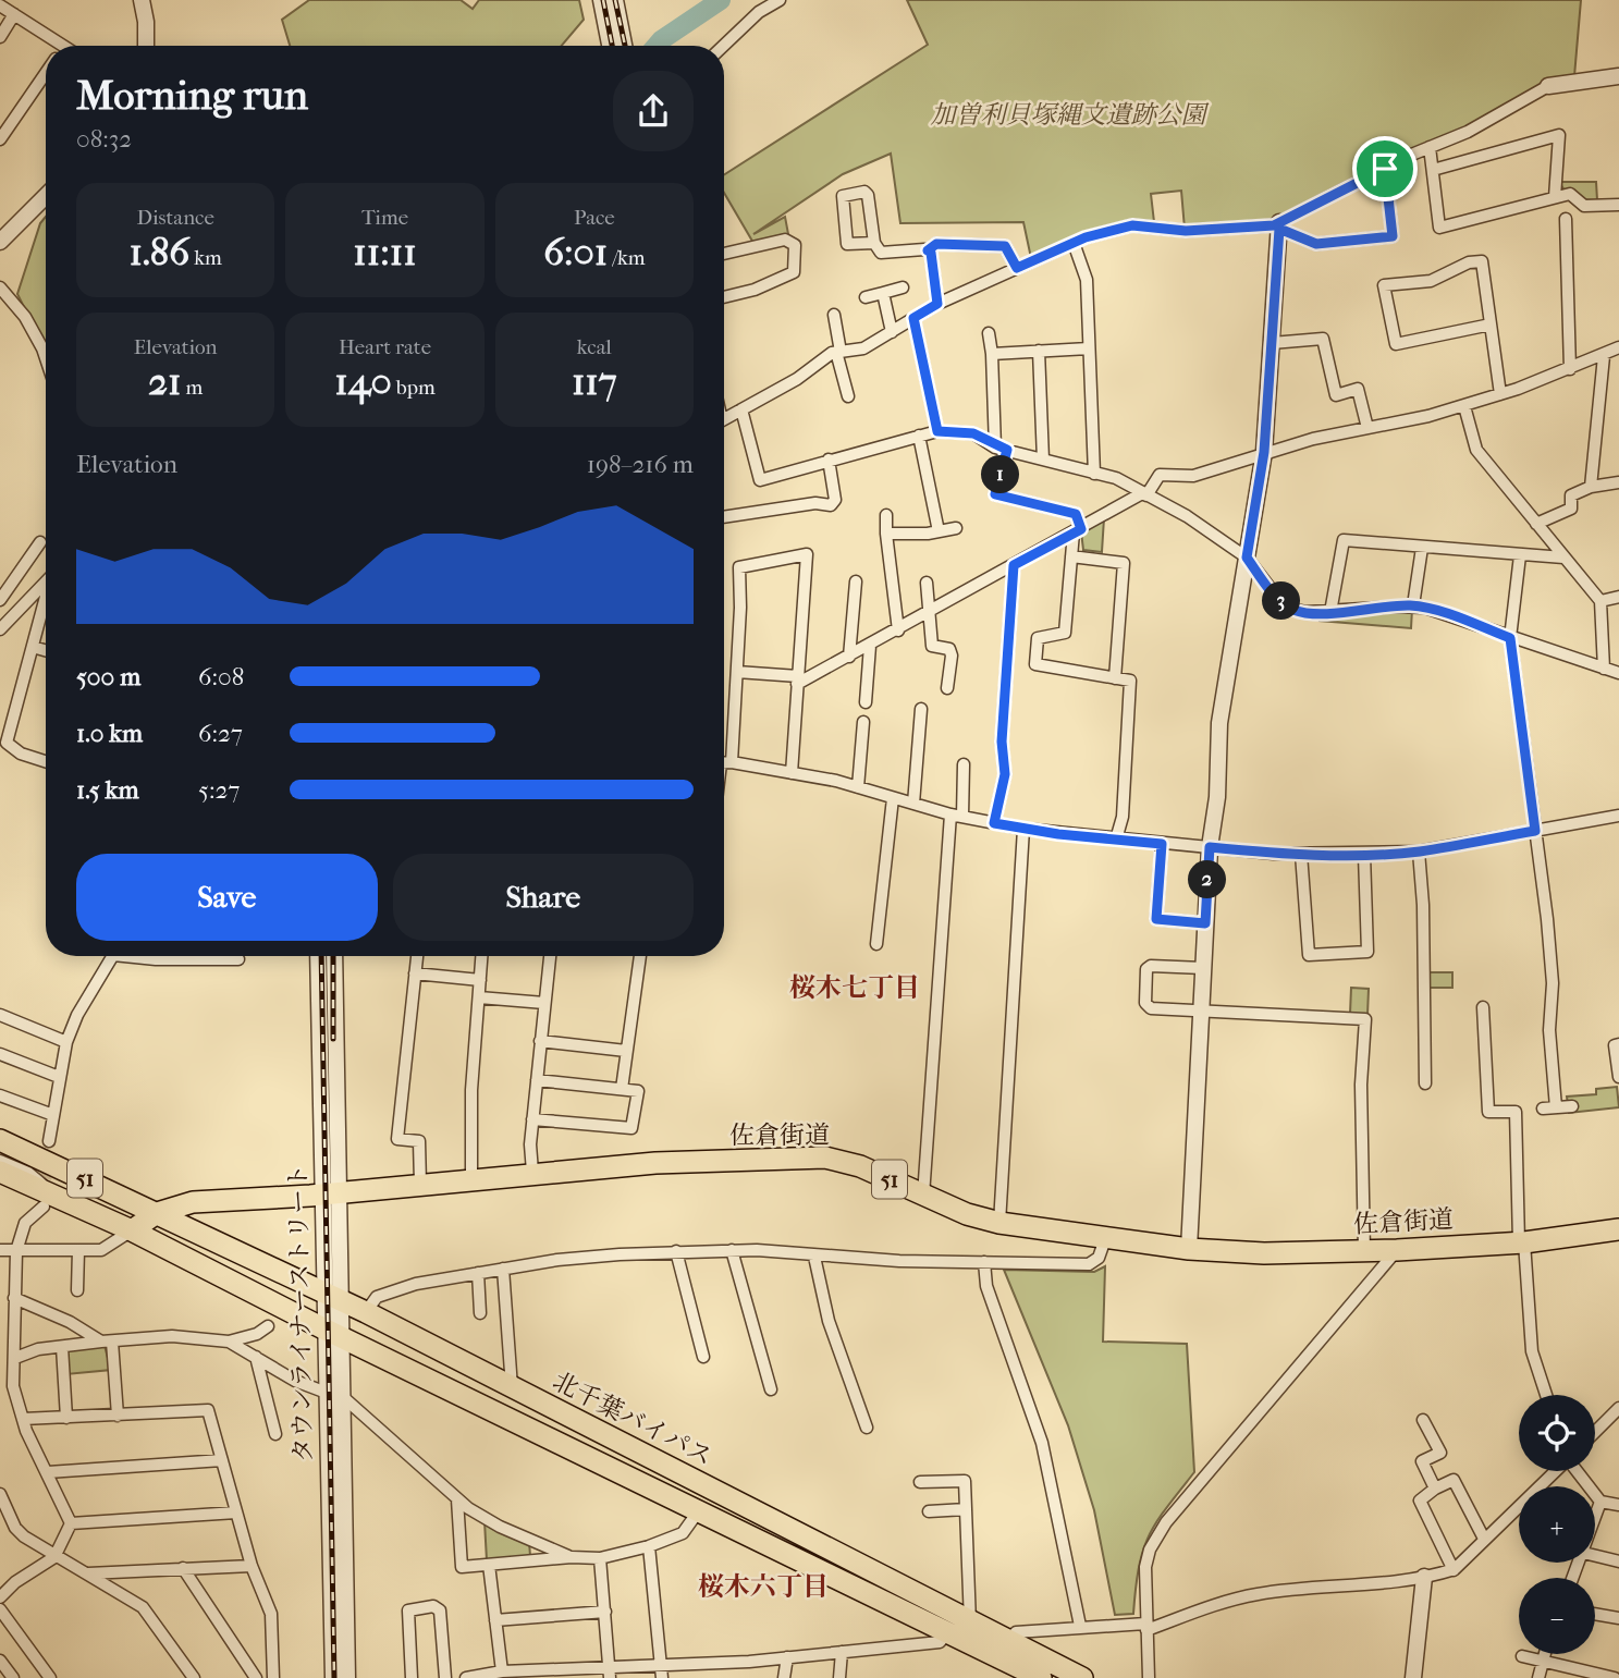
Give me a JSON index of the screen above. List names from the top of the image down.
{
  "streets": {
    "highway": ["佐倉街道", "51", "北千葉バイパス"],
    "street": ["タウンライナーストリート"]
  },
  "crossings": [
    ["佐倉街道", "51"],
    ["佐倉街道", "タウンライナーストリート"],
    ["佐倉街道", "北千葉バイパス"],
    ["51", "北千葉バイパス"],
    ["タウンライナーストリート", "北千葉バイパス"]
  ],
  "districts": ["桜木七丁目", "桜木六丁目"],
  "parks": ["加曽利貝塚縄文遺跡公園"],
  "page": {
    "heading": ["Morning run", "08:32"],
    "stats": [
      ["Distance", "1.86 km"],
      ["Time", "11:11"],
      ["Pace", "6:01 /km"],
      ["Elevation", "21 m"],
      ["Heart rate", "140 bpm"],
      ["kcal", "117"]
    ],
    "chart": ["Elevation", "198–216 m"],
    "pins": ["1", "3", "2"],
    "list": [
      {
        "name": "500 m",
        "note": "6:08"
      },
      {
        "name": "1.0 km",
        "note": "6:27"
      },
      {
        "name": "1.5 km",
        "note": "5:27"
      }
    ],
    "buttons": ["Save", "Share"],
    "map_buttons": ["+", "−"]
  }
}
